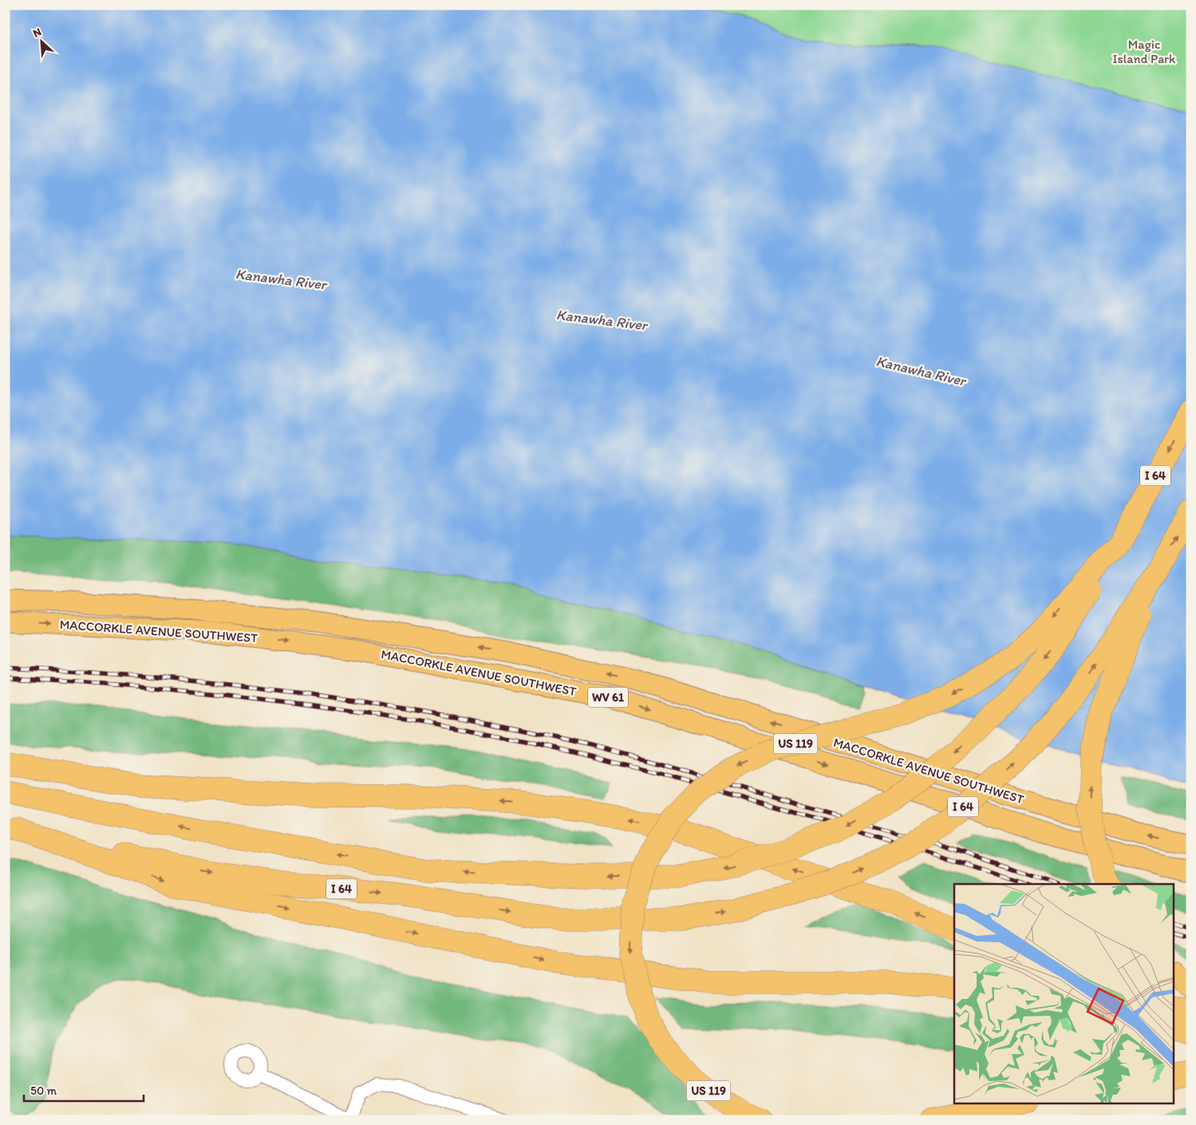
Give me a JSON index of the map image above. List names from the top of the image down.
{
  "streets": {
    "highway": ["I 64", "US 119"],
    "main road": ["MACCORKLE AVENUE SOUTHWEST", "WV 61"]
  },
  "crossings": [
    ["I 64", "US 119"]
  ],
  "water": ["Kanawha River"],
  "parks": ["Magic Island Park"],
  "scale_bar": "50 m",
  "north": "top left"
}
